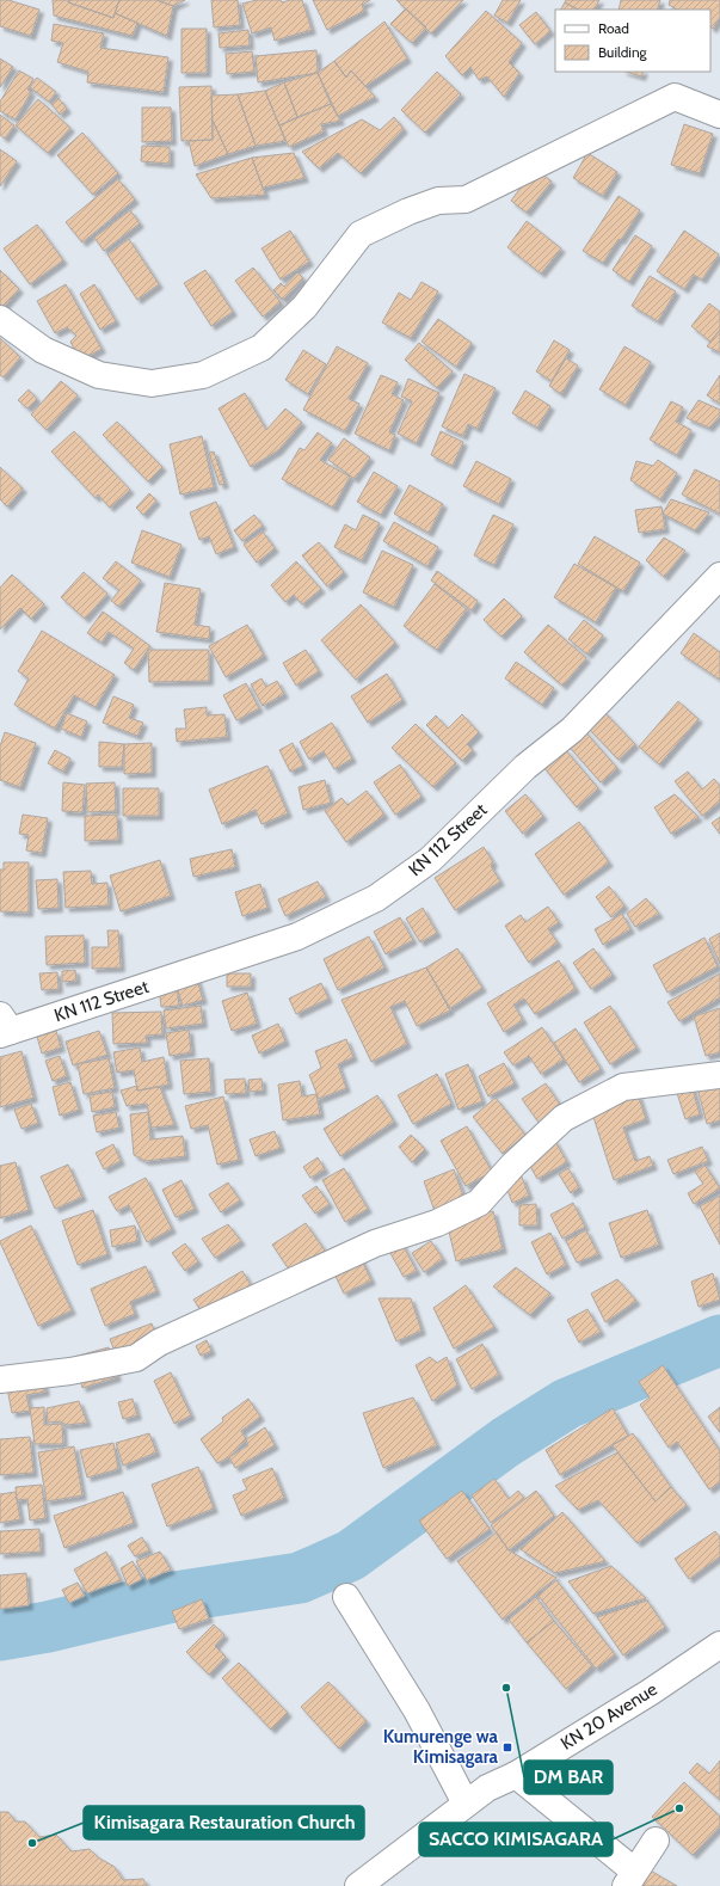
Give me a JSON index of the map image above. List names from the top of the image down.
{
  "streets": {
    "street": ["KN 112 Street", "KN 20 Avenue"]
  },
  "places": {
    "other": ["DM BAR", "SACCO KIMISAGARA", "Kimisagara Restauration Church"],
    "transit": ["Kumurenge wa Kimisagara"]
  },
  "legend": ["Road", "Building"]
}
